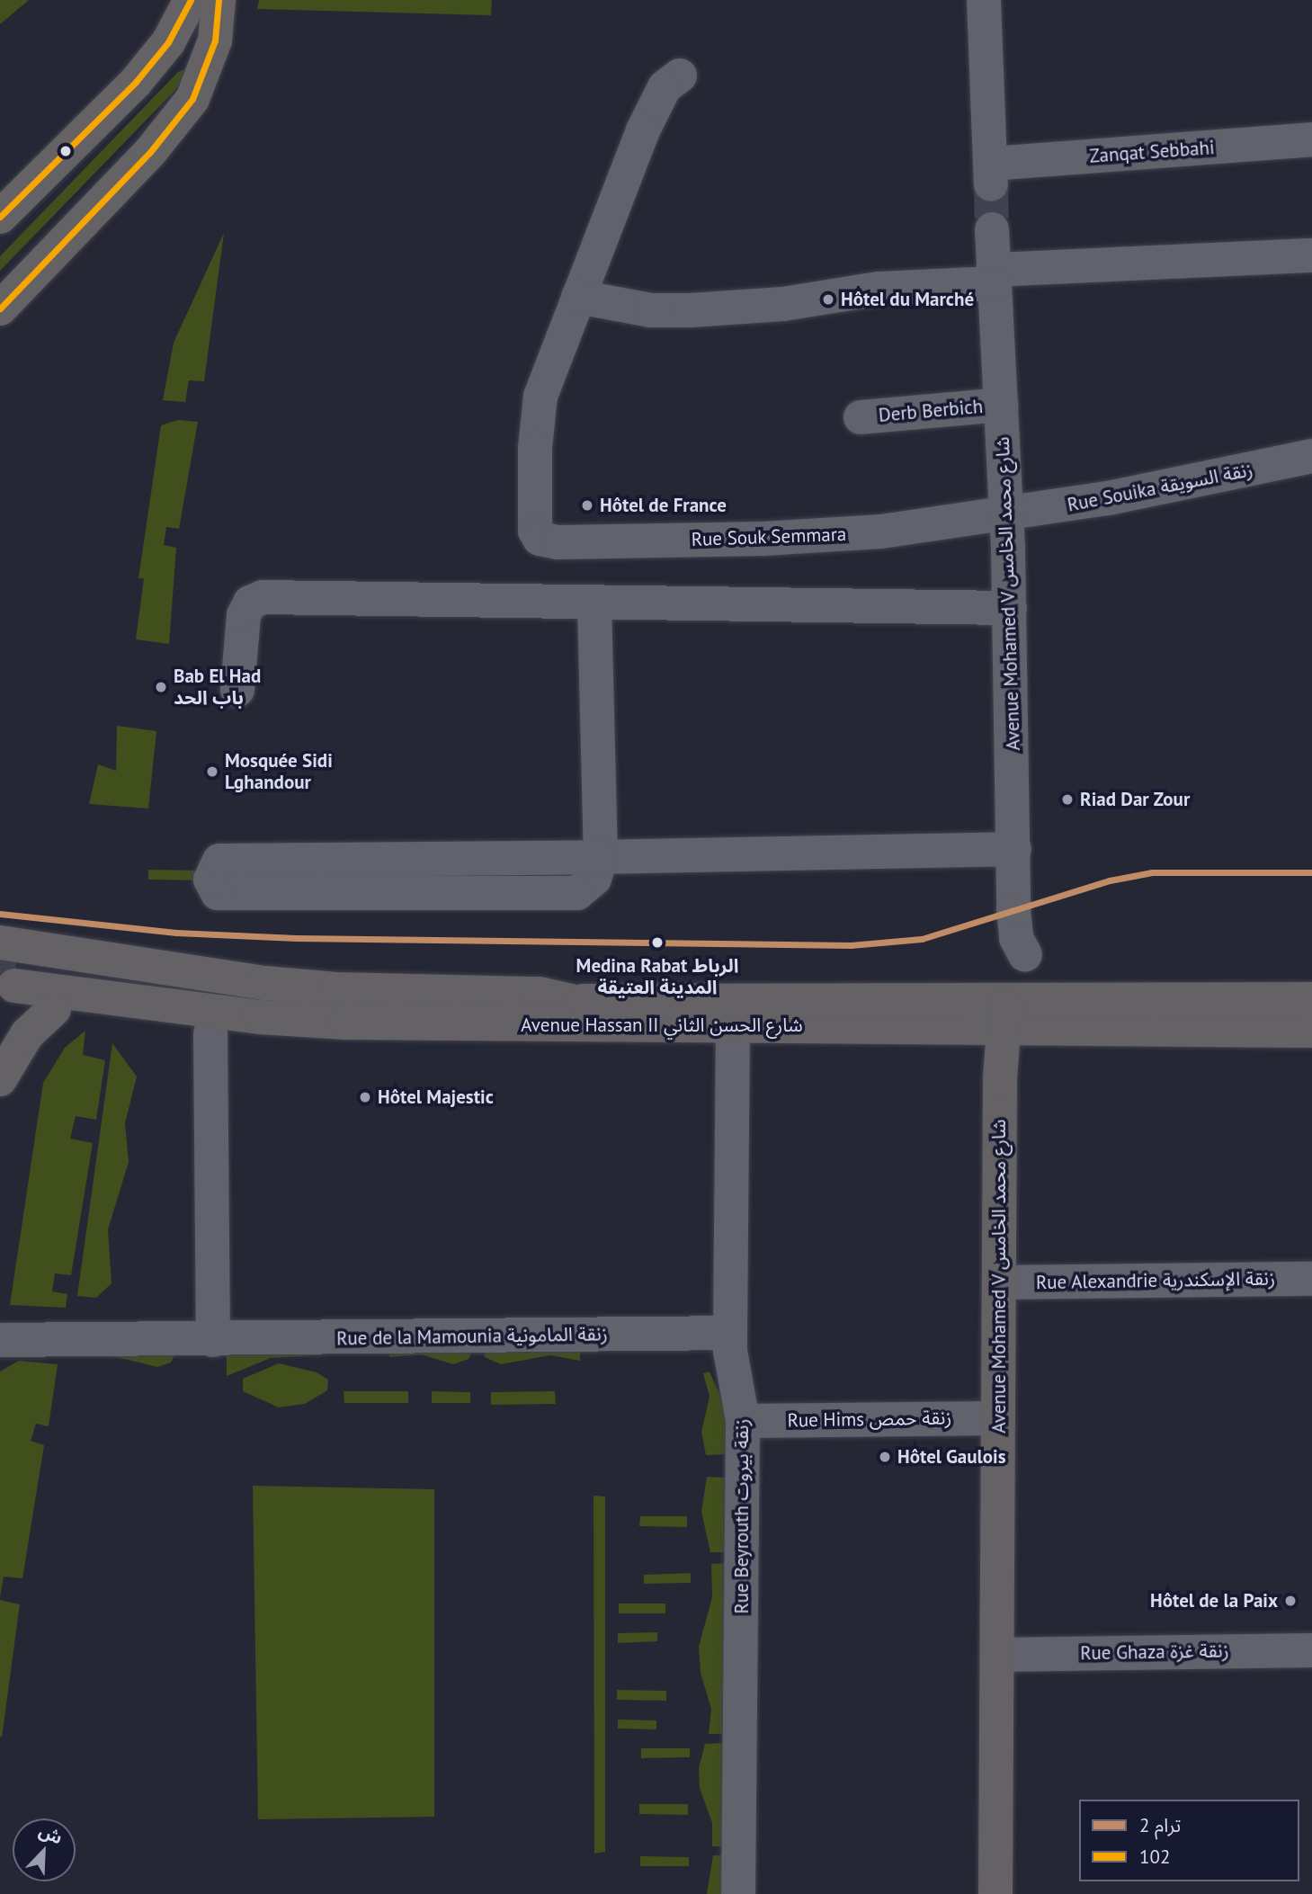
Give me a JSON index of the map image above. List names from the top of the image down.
{
  "streets": {
    "main road": ["Avenue Mohamed V شارع محمد الخامس", "Avenue Hassan II شارع الحسن الثاني"],
    "street": [
      "Zanqat Sebbahi",
      "Derb Berbich",
      "Rue Souika زنقة السويقة",
      "Rue Souk Semmara",
      "Rue Alexandrie زنقة الإسكندرية",
      "Rue de la Mamounia زنقة المامونية",
      "Rue Hims زنقة حمص",
      "Rue Beyrouth زنقة بيروت",
      "Rue Ghaza زنقة غزة"
    ]
  },
  "crossings": [
    ["Derb Berbich", "Avenue Mohamed V شارع محمد الخامس"],
    ["Rue Souika زنقة السويقة", "Rue Souk Semmara"],
    ["Rue Souika زنقة السويقة", "Avenue Mohamed V شارع محمد الخامس"],
    ["Rue Souk Semmara", "Avenue Mohamed V شارع محمد الخامس"],
    ["Avenue Mohamed V شارع محمد الخامس", "Avenue Hassan II شارع الحسن الثاني"],
    ["Avenue Mohamed V شارع محمد الخامس", "Rue Alexandrie زنقة الإسكندرية"],
    ["Avenue Mohamed V شارع محمد الخامس", "Rue Hims زنقة حمص"],
    ["Avenue Mohamed V شارع محمد الخامس", "Rue Ghaza زنقة غزة"],
    ["Avenue Hassan II شارع الحسن الثاني", "Rue Beyrouth زنقة بيروت"],
    ["Rue de la Mamounia زنقة المامونية", "Rue Beyrouth زنقة بيروت"],
    ["Rue Hims زنقة حمص", "Rue Beyrouth زنقة بيروت"]
  ],
  "places": [
    "Hôtel du Marché",
    "Hôtel de France",
    "Bab El Had باب الحد",
    "Mosquée Sidi Lghandour",
    "Riad Dar Zour",
    "Medina Rabat الرباط المدينة العتيقة",
    "Hôtel Majestic",
    "Hôtel Gaulois",
    "Hôtel de la Paix"
  ],
  "lines": ["transit line 102", "tram line 2"],
  "legend": ["ترام 2", "102"],
  "north": "top right"
}
